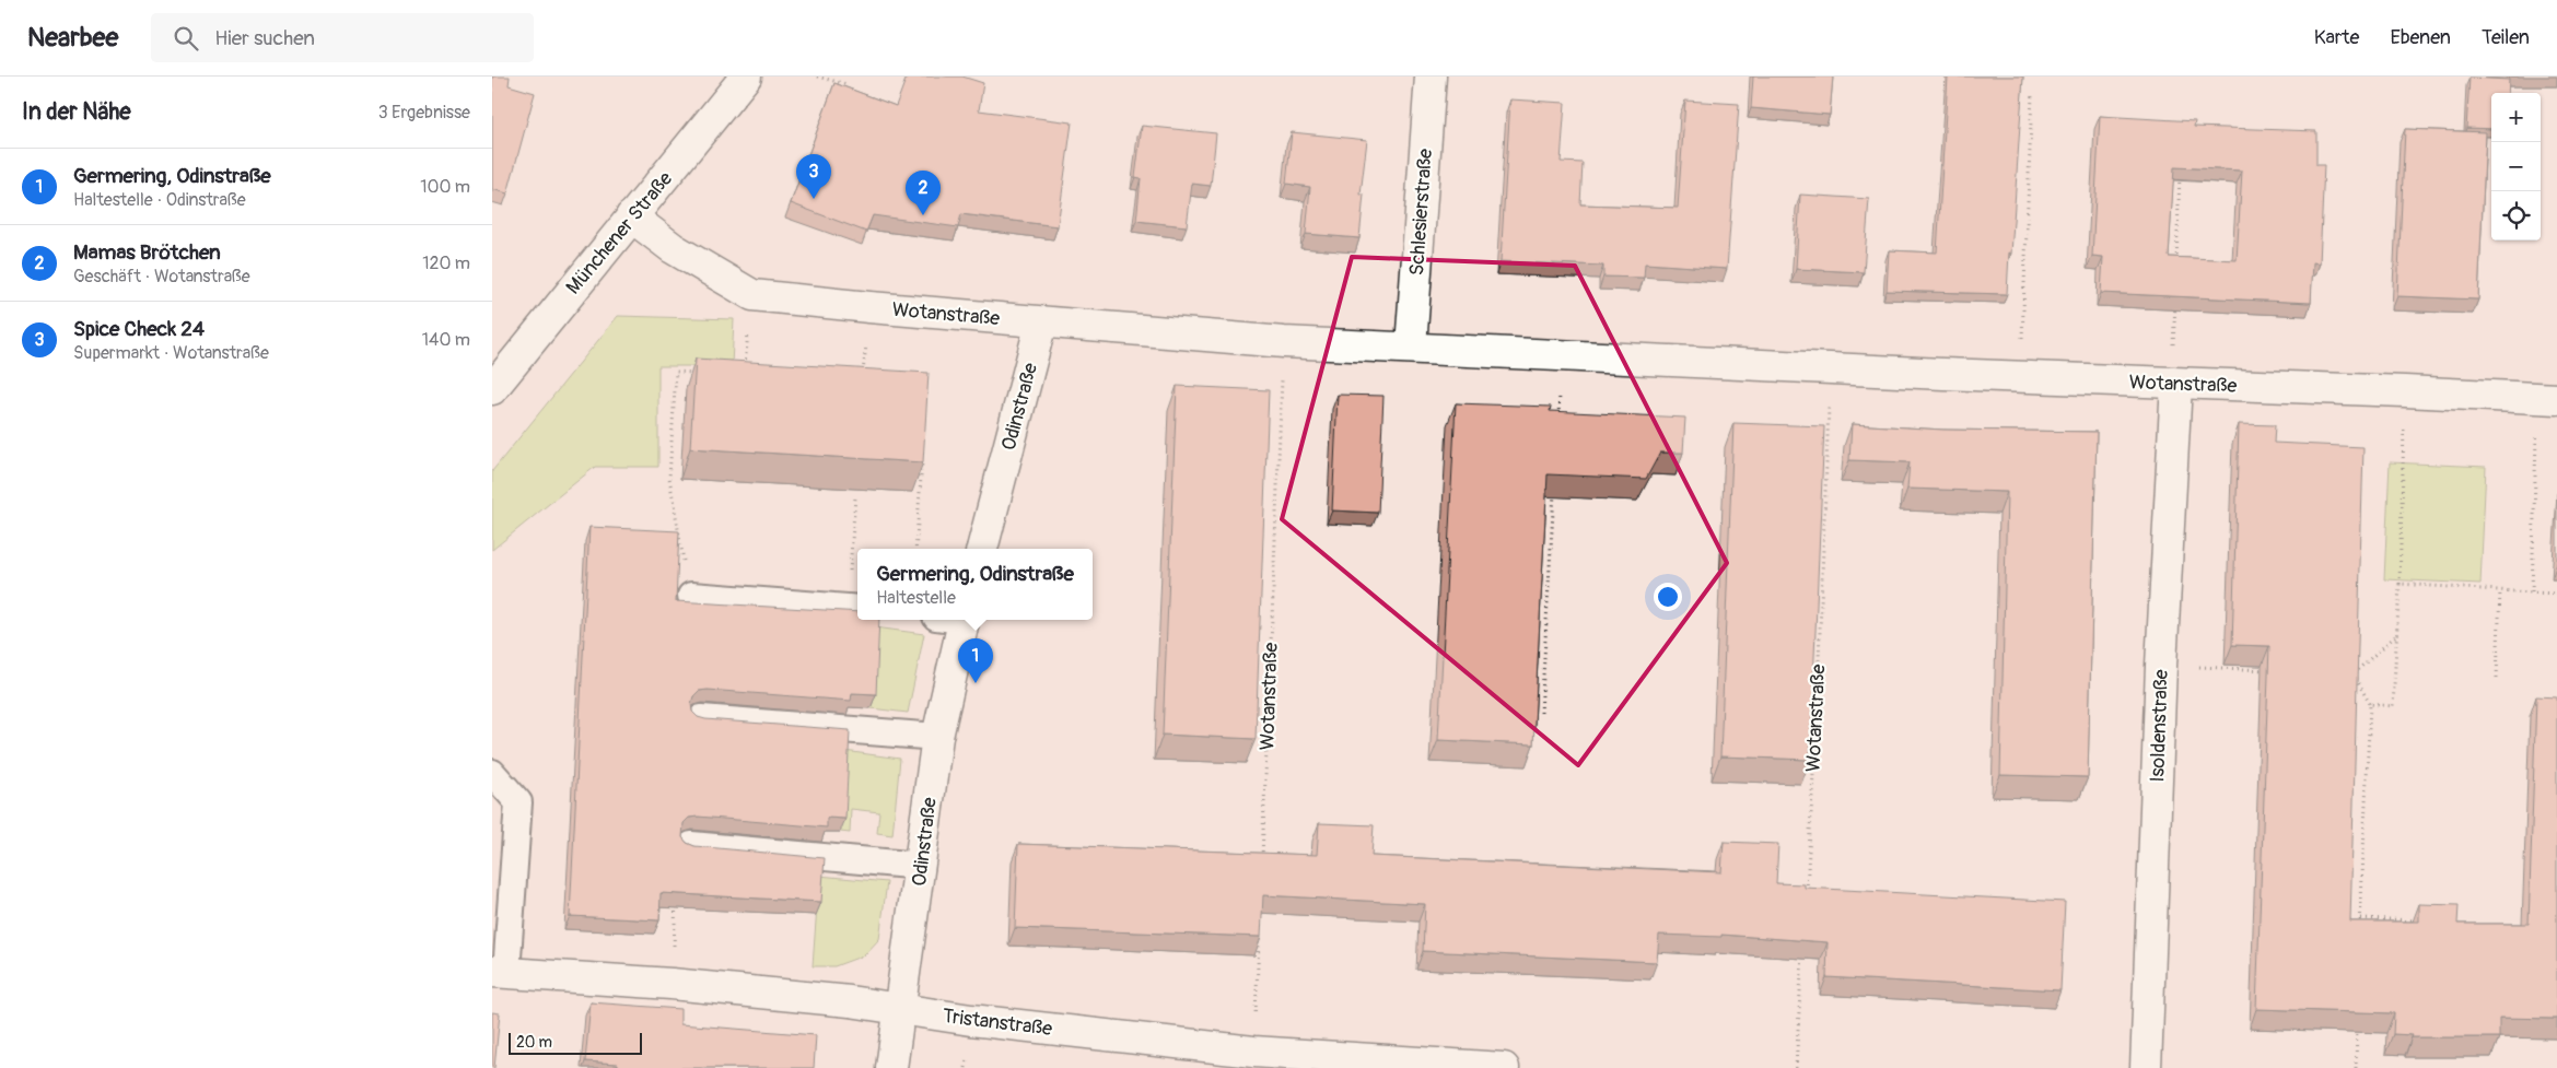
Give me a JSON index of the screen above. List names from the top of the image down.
{
  "streets": {
    "street": [
      "Schlesierstraße",
      "Münchener Straße",
      "Wotanstraße",
      "Odinstraße",
      "Isoldenstraße",
      "Tristanstraße"
    ]
  },
  "crossings": [
    ["Schlesierstraße", "Wotanstraße"],
    ["Münchener Straße", "Wotanstraße"],
    ["Wotanstraße", "Odinstraße"],
    ["Wotanstraße", "Isoldenstraße"],
    ["Odinstraße", "Tristanstraße"]
  ],
  "scale_bar": "20 m",
  "page": {
    "header": "Nearbee",
    "search": "Hier suchen",
    "nav": ["Karte", "Ebenen", "Teilen"],
    "heading": ["In der Nähe", "3 Ergebnisse"],
    "map_buttons": ["+", "−"],
    "list": [
      {
        "mark": "1",
        "name": "Germering, Odinstraße",
        "note": "Haltestelle · Odinstraße",
        "value": "100 m"
      },
      {
        "mark": "2",
        "name": "Mamas Brötchen",
        "note": "Geschäft · Wotanstraße",
        "value": "120 m"
      },
      {
        "mark": "3",
        "name": "Spice Check 24",
        "note": "Supermarkt · Wotanstraße",
        "value": "140 m"
      }
    ],
    "pins": ["3", "2", "1"],
    "popup": ["Germering, Odinstraße", "Haltestelle"],
    "scale": "20 m"
  }
}
